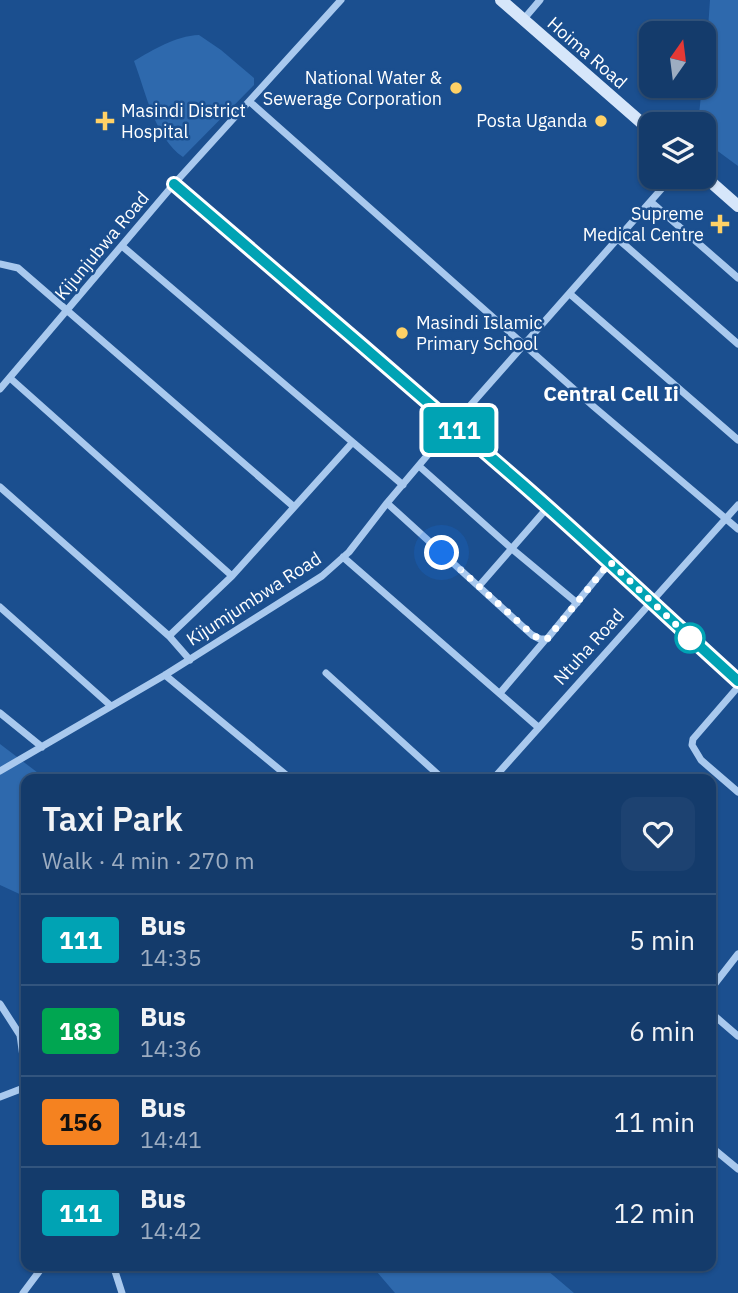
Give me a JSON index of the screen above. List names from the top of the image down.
{
  "streets": {
    "main road": ["Hoima Road"],
    "street": ["Kijunjubwa Road", "Kijumjumbwa Road", "Ntuha Road"]
  },
  "districts": ["Central Cell Ii"],
  "places": {
    "other": ["National Water & Sewerage Corporation", "Posta Uganda", "Masindi Islamic Primary School"],
    "health": ["Masindi District Hospital", "Supreme Medical Centre"]
  },
  "lines": ["bus line 111"],
  "north": "top",
  "page": {
    "on_map": "111",
    "heading": ["Taxi Park", "Walk · 4 min · 270 m"],
    "list": [
      {
        "mark": "111",
        "name": "Bus",
        "note": "14:35",
        "value": "5 min"
      },
      {
        "mark": "183",
        "name": "Bus",
        "note": "14:36",
        "value": "6 min"
      },
      {
        "mark": "156",
        "name": "Bus",
        "note": "14:41",
        "value": "11 min"
      },
      {
        "mark": "111",
        "name": "Bus",
        "note": "14:42",
        "value": "12 min"
      }
    ]
  }
}
